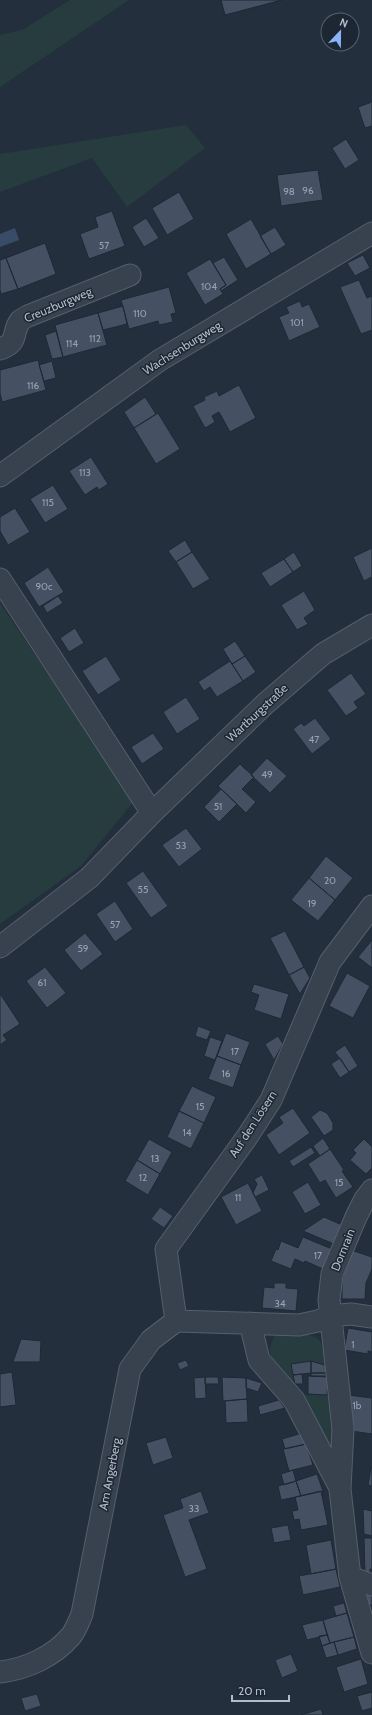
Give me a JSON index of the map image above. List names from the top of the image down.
{
  "streets": {
    "street": [
      "Creuzburgweg",
      "Wachsenburgweg",
      "Wartburgstraße",
      "Auf den Lösern",
      "Dornrain",
      "Am Angerberg"
    ]
  },
  "crossings": [
    ["Auf den Lösern", "Am Angerberg"]
  ],
  "house_numbers": [
    "96",
    "98",
    "57",
    "104",
    "110",
    "101",
    "112",
    "114",
    "116",
    "113",
    "115",
    "90c",
    "47",
    "49",
    "51",
    "53",
    "20",
    "55",
    "19",
    "57",
    "59",
    "61",
    "17",
    "16",
    "15",
    "14",
    "13",
    "12",
    "15",
    "11",
    "17",
    "34",
    "1",
    "1b",
    "33"
  ],
  "scale_bar": "20 m",
  "north": "top"
}
